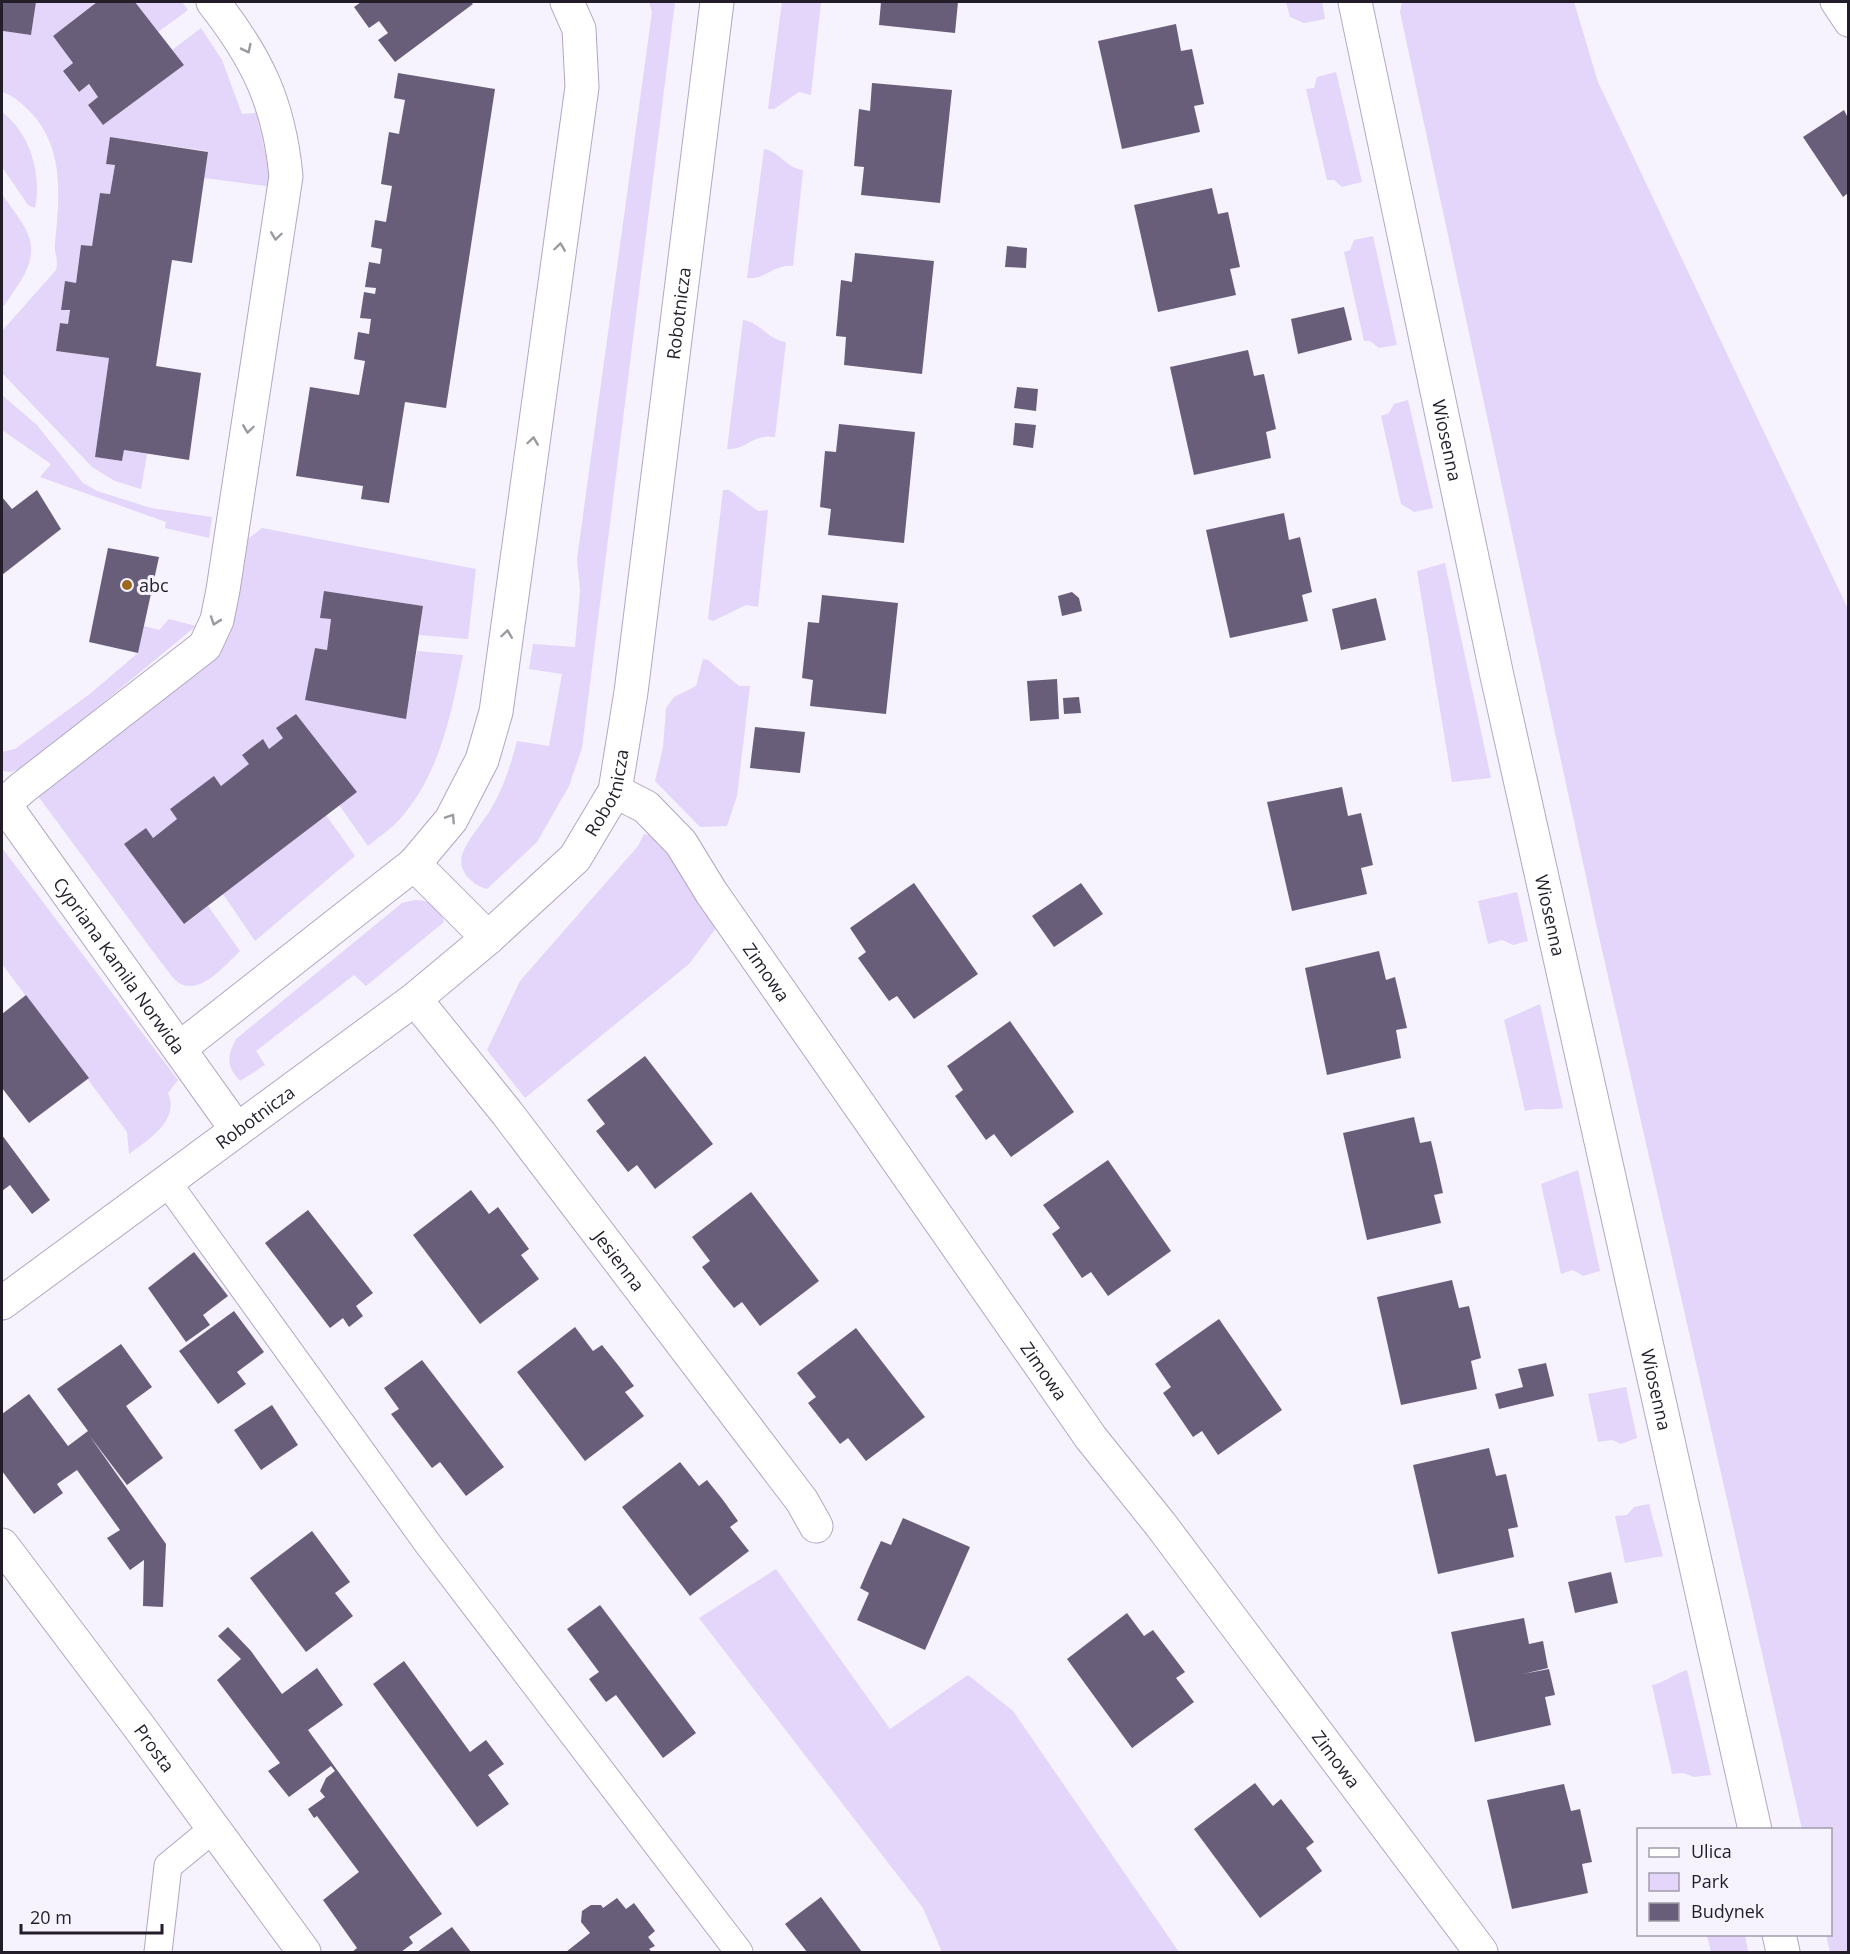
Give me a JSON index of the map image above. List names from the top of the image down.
{
  "streets": {
    "street": [
      "Robotnicza",
      "Wiosenna",
      "Cypriana Kamila Norwida",
      "Zimowa",
      "Jesienna",
      "Prosta"
    ]
  },
  "crossings": [
    ["Robotnicza", "Cypriana Kamila Norwida"],
    ["Robotnicza", "Zimowa"],
    ["Robotnicza", "Jesienna"]
  ],
  "places": ["abc"],
  "legend": ["Ulica", "Park", "Budynek"],
  "scale_bar": "20 m"
}
